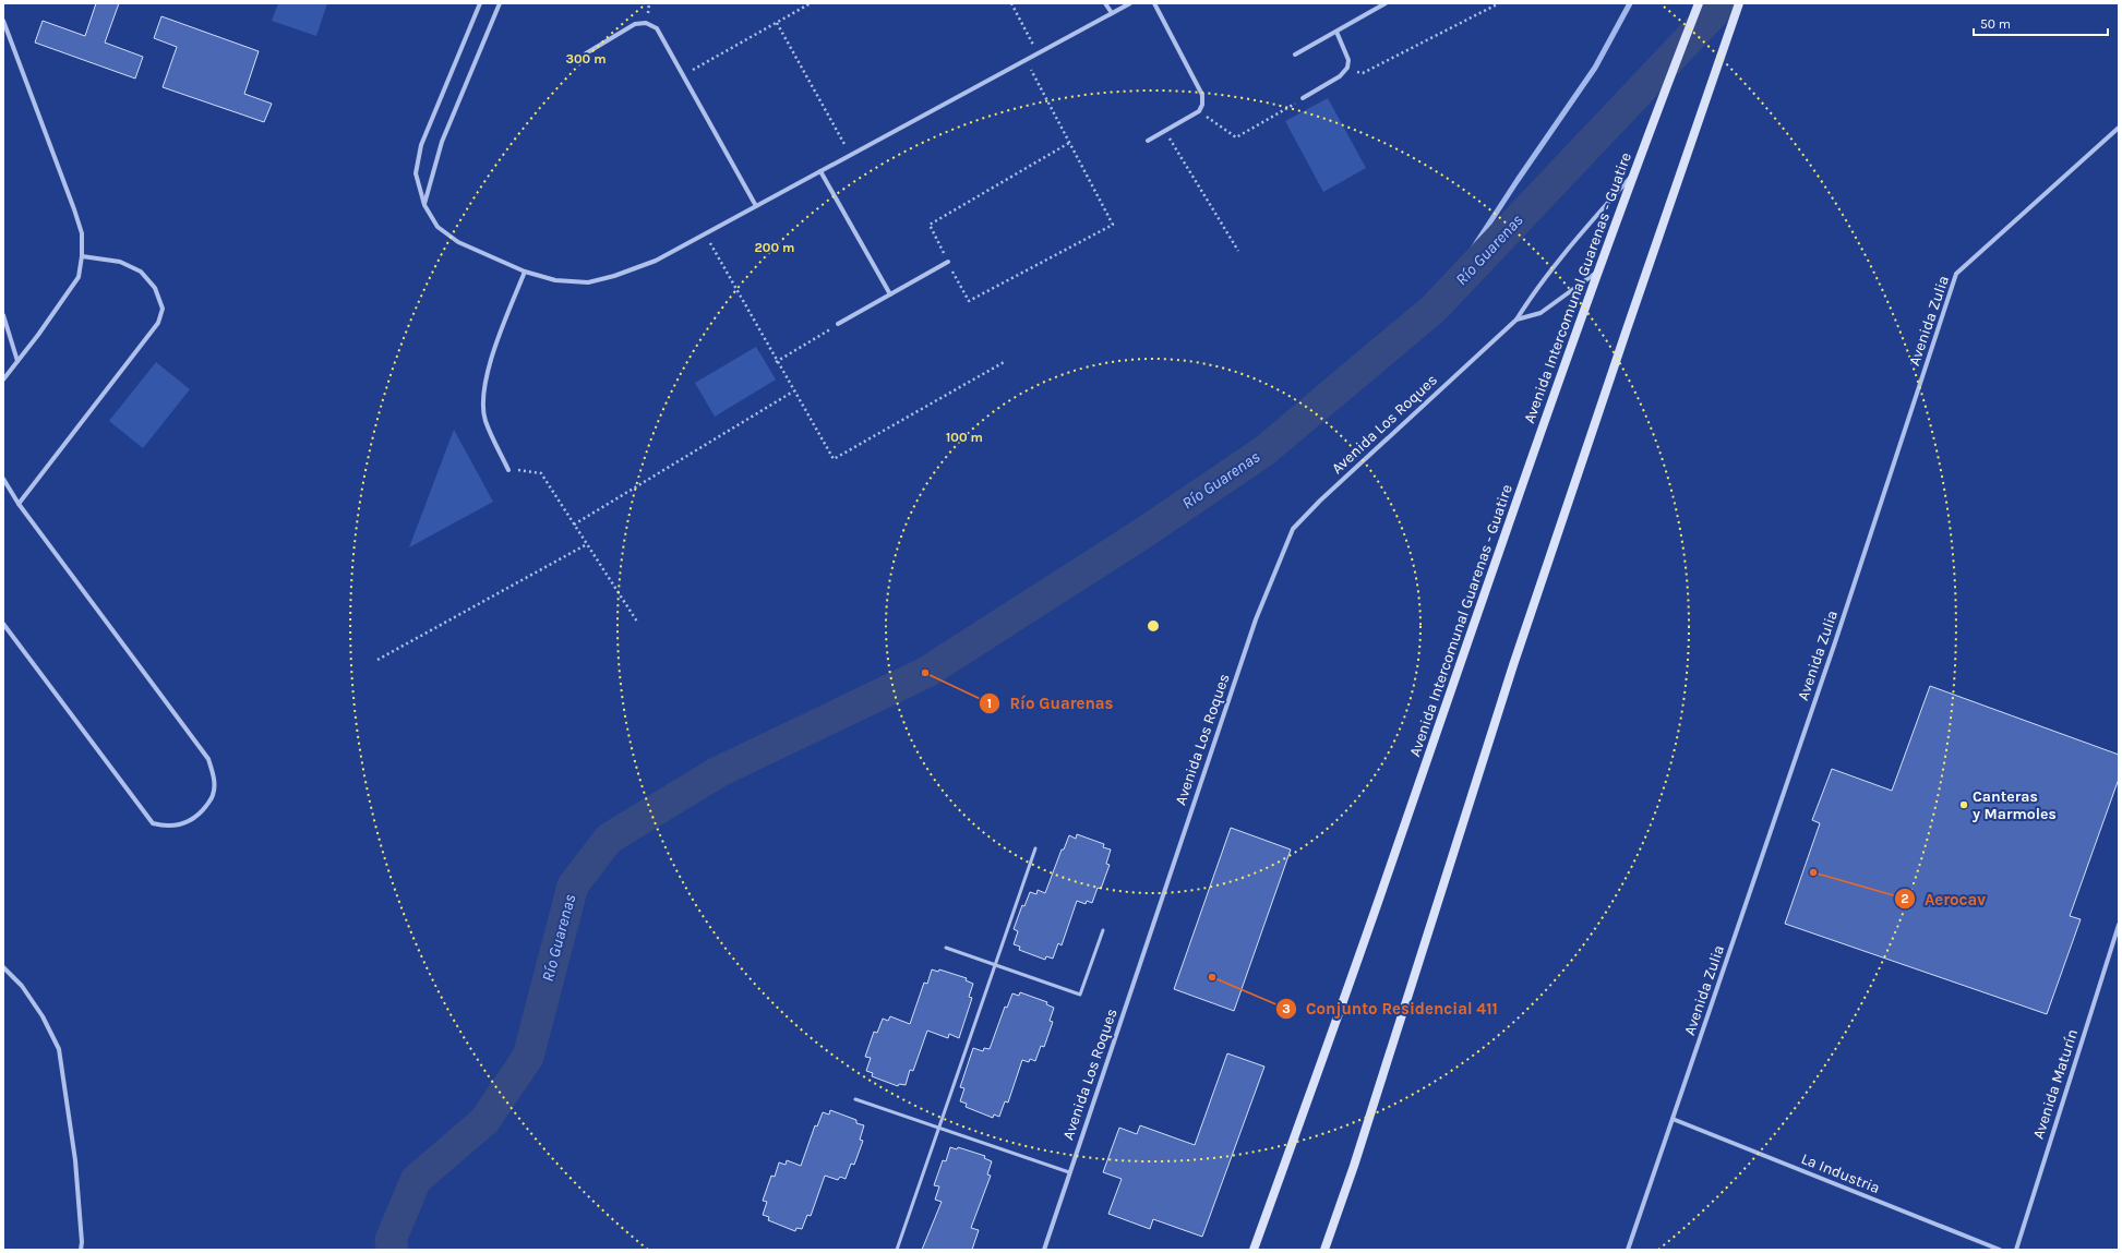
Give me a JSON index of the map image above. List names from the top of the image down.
{
  "streets": {
    "main road": ["Avenida Intercomunal Guarenas - Guatire"],
    "street": [
      "Avenida Zulia",
      "Avenida Los Roques",
      "Avenida Maturín",
      "La Industria"
    ]
  },
  "crossings": [
    ["Avenida Intercomunal Guarenas - Guatire", "Avenida Los Roques"],
    ["Avenida Zulia", "La Industria"]
  ],
  "water": ["Río Guarenas"],
  "places": [
    "Río Guarenas",
    "Canteras y Marmoles",
    "Aerocav",
    "Conjunto Residencial 411"
  ],
  "scale_bar": "50 m",
  "rings": ["300 m", "200 m", "100 m"]
}
